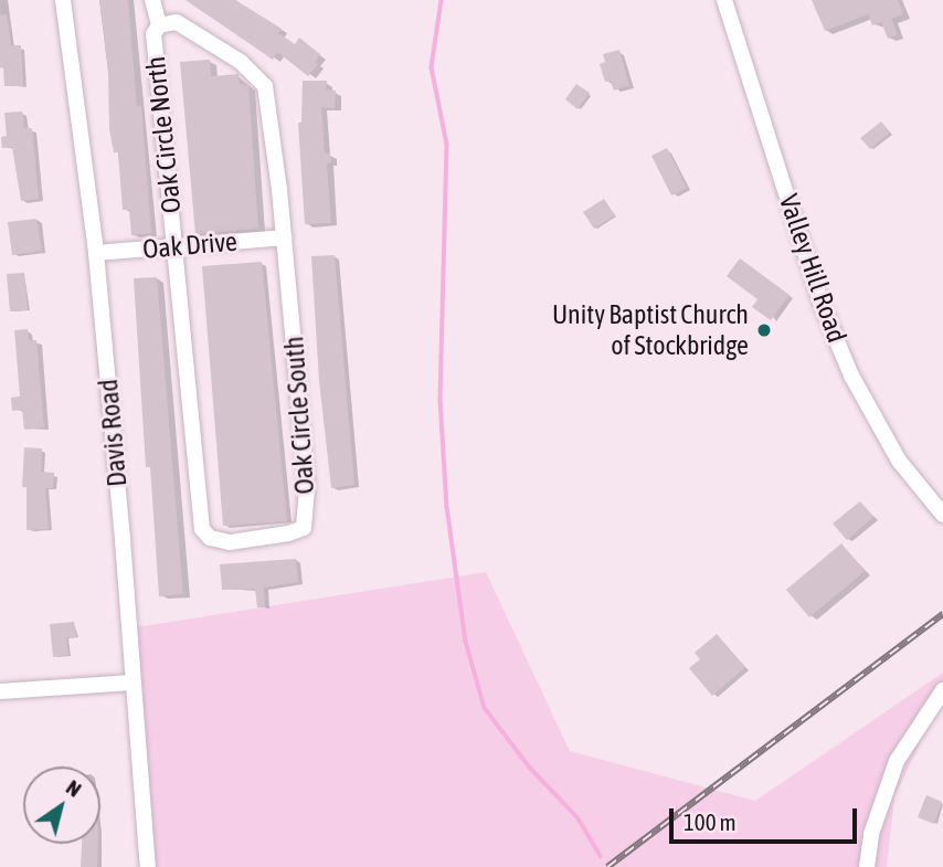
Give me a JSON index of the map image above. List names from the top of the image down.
{
  "streets": {
    "street": [
      "Oak Circle North",
      "Oak Drive",
      "Valley Hill Road",
      "Oak Circle South",
      "Davis Road"
    ]
  },
  "crossings": [
    ["Oak Circle North", "Oak Drive"],
    ["Oak Circle North", "Oak Circle South"],
    ["Oak Drive", "Oak Circle South"],
    ["Oak Drive", "Davis Road"]
  ],
  "places": ["Unity Baptist Church of Stockbridge"],
  "scale_bar": "100 m",
  "north": "top right"
}
